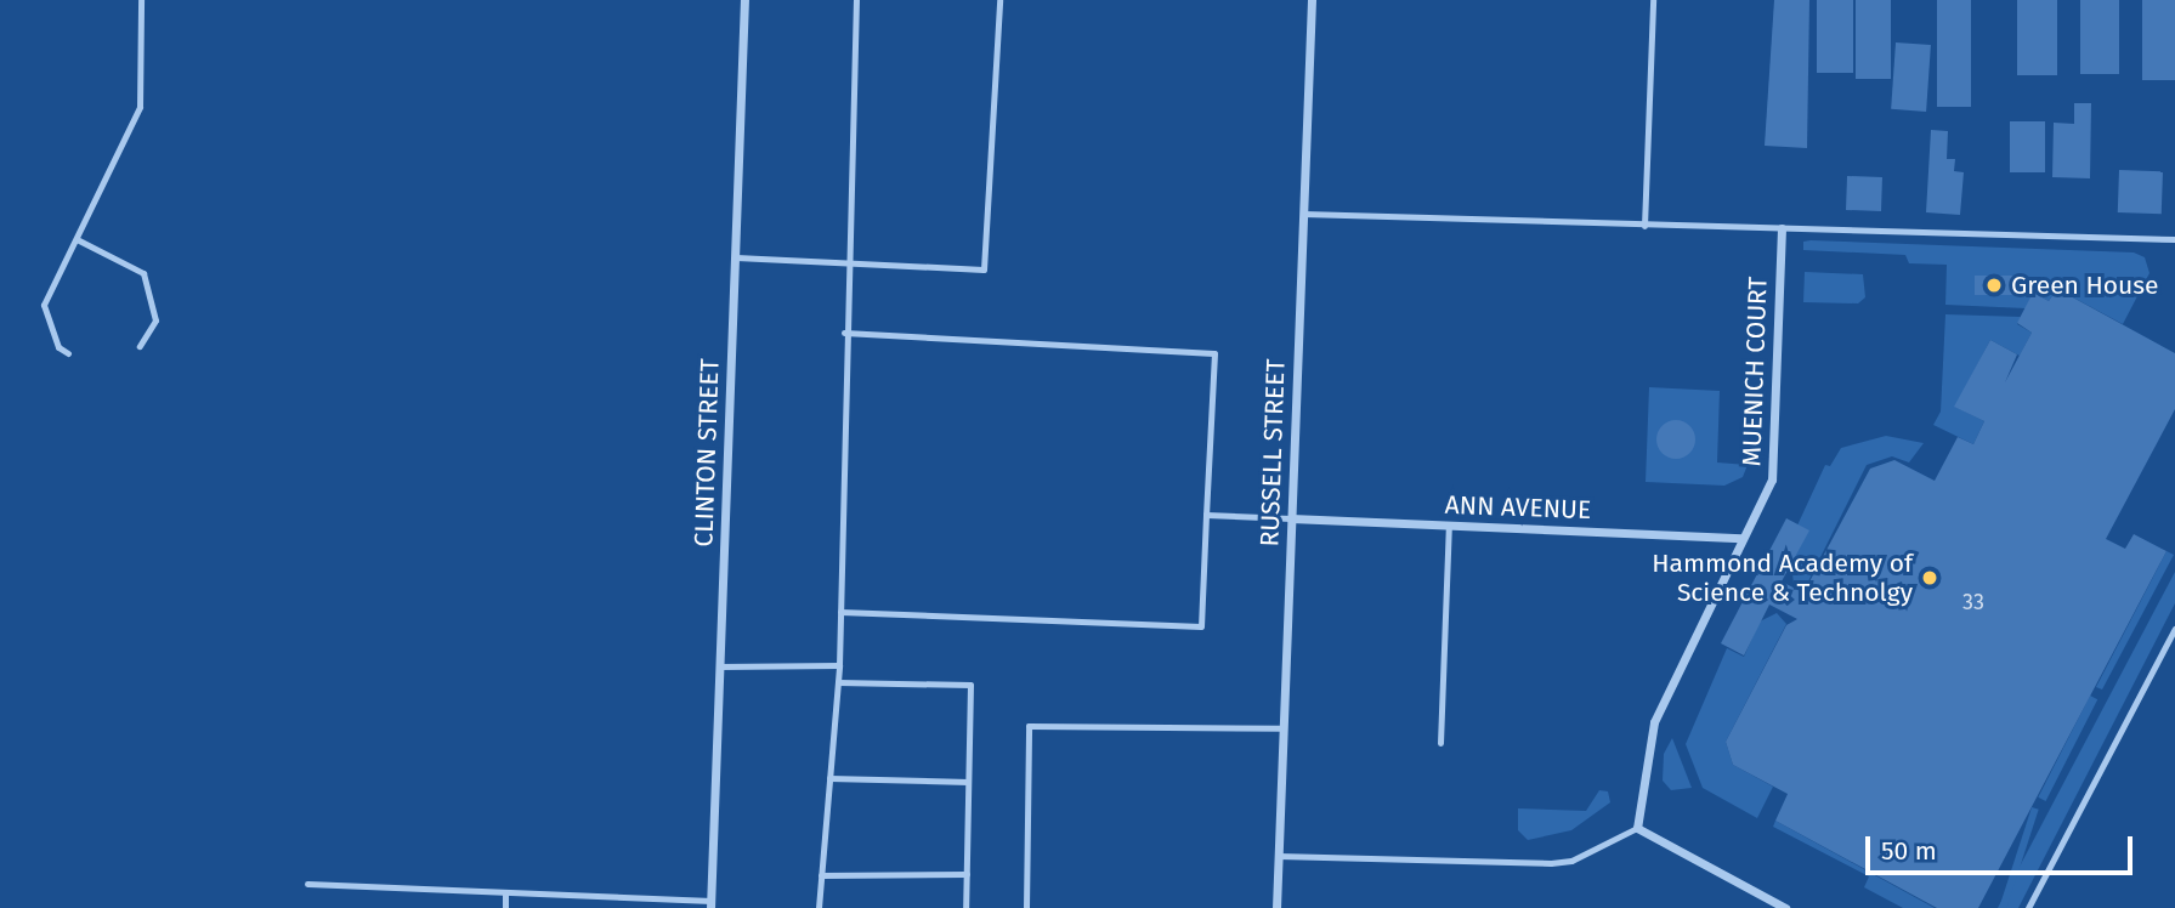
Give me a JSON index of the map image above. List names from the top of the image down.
{
  "streets": {
    "street": [
      "MUENICH COURT",
      "CLINTON STREET",
      "RUSSELL STREET",
      "ANN AVENUE"
    ]
  },
  "crossings": [
    ["MUENICH COURT", "ANN AVENUE"],
    ["RUSSELL STREET", "ANN AVENUE"]
  ],
  "places": ["Green House", "Hammond Academy of Science & Technolgy"],
  "house_numbers": ["33"],
  "scale_bar": "50 m"
}
